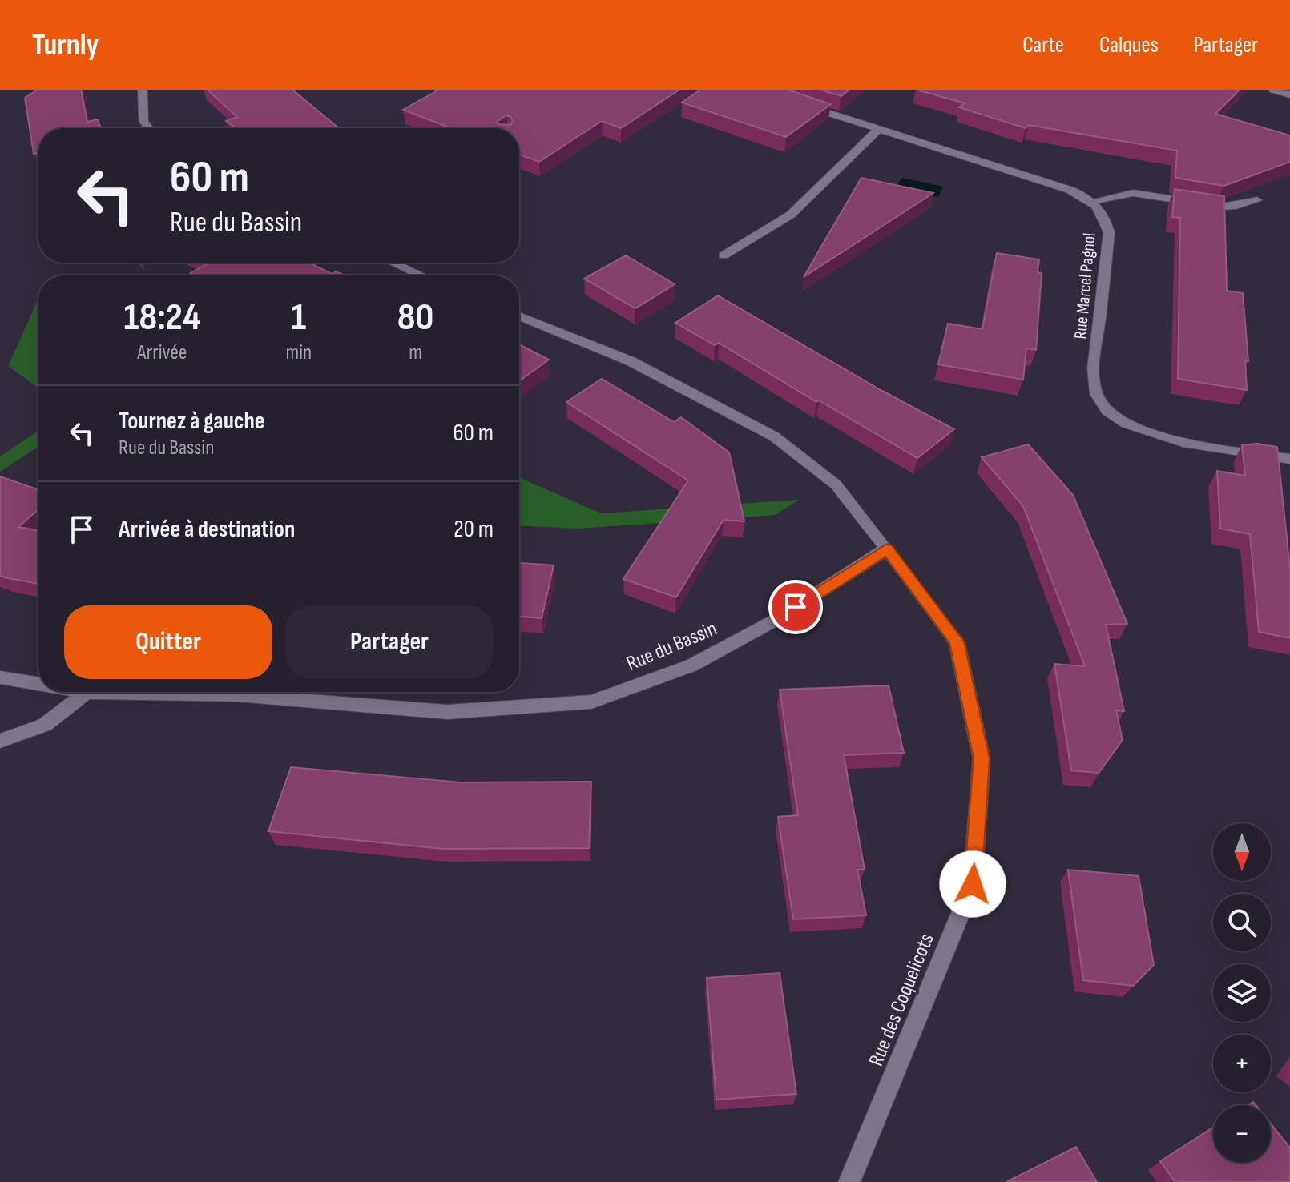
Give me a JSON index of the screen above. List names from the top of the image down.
{
  "streets": {
    "street": ["Rue Marcel Pagnol", "Rue du Bassin", "Rue des Coquelicots"]
  },
  "crossings": [
    ["Rue du Bassin", "Rue des Coquelicots"]
  ],
  "north": "bottom",
  "page": {
    "header": "Turnly",
    "nav": ["Carte", "Calques", "Partager"],
    "turn": ["60 m", "Rue du Bassin"],
    "eta": [
      "18:24",
      "Arrivée",
      "1",
      "min",
      "80",
      "m"
    ],
    "list": [
      {
        "name": "Tournez à gauche",
        "note": "Rue du Bassin",
        "value": "60 m"
      },
      {
        "name": "Arrivée à destination",
        "value": "20 m"
      }
    ],
    "buttons": ["Quitter", "Partager"],
    "map_buttons": ["+", "−"]
  }
}
